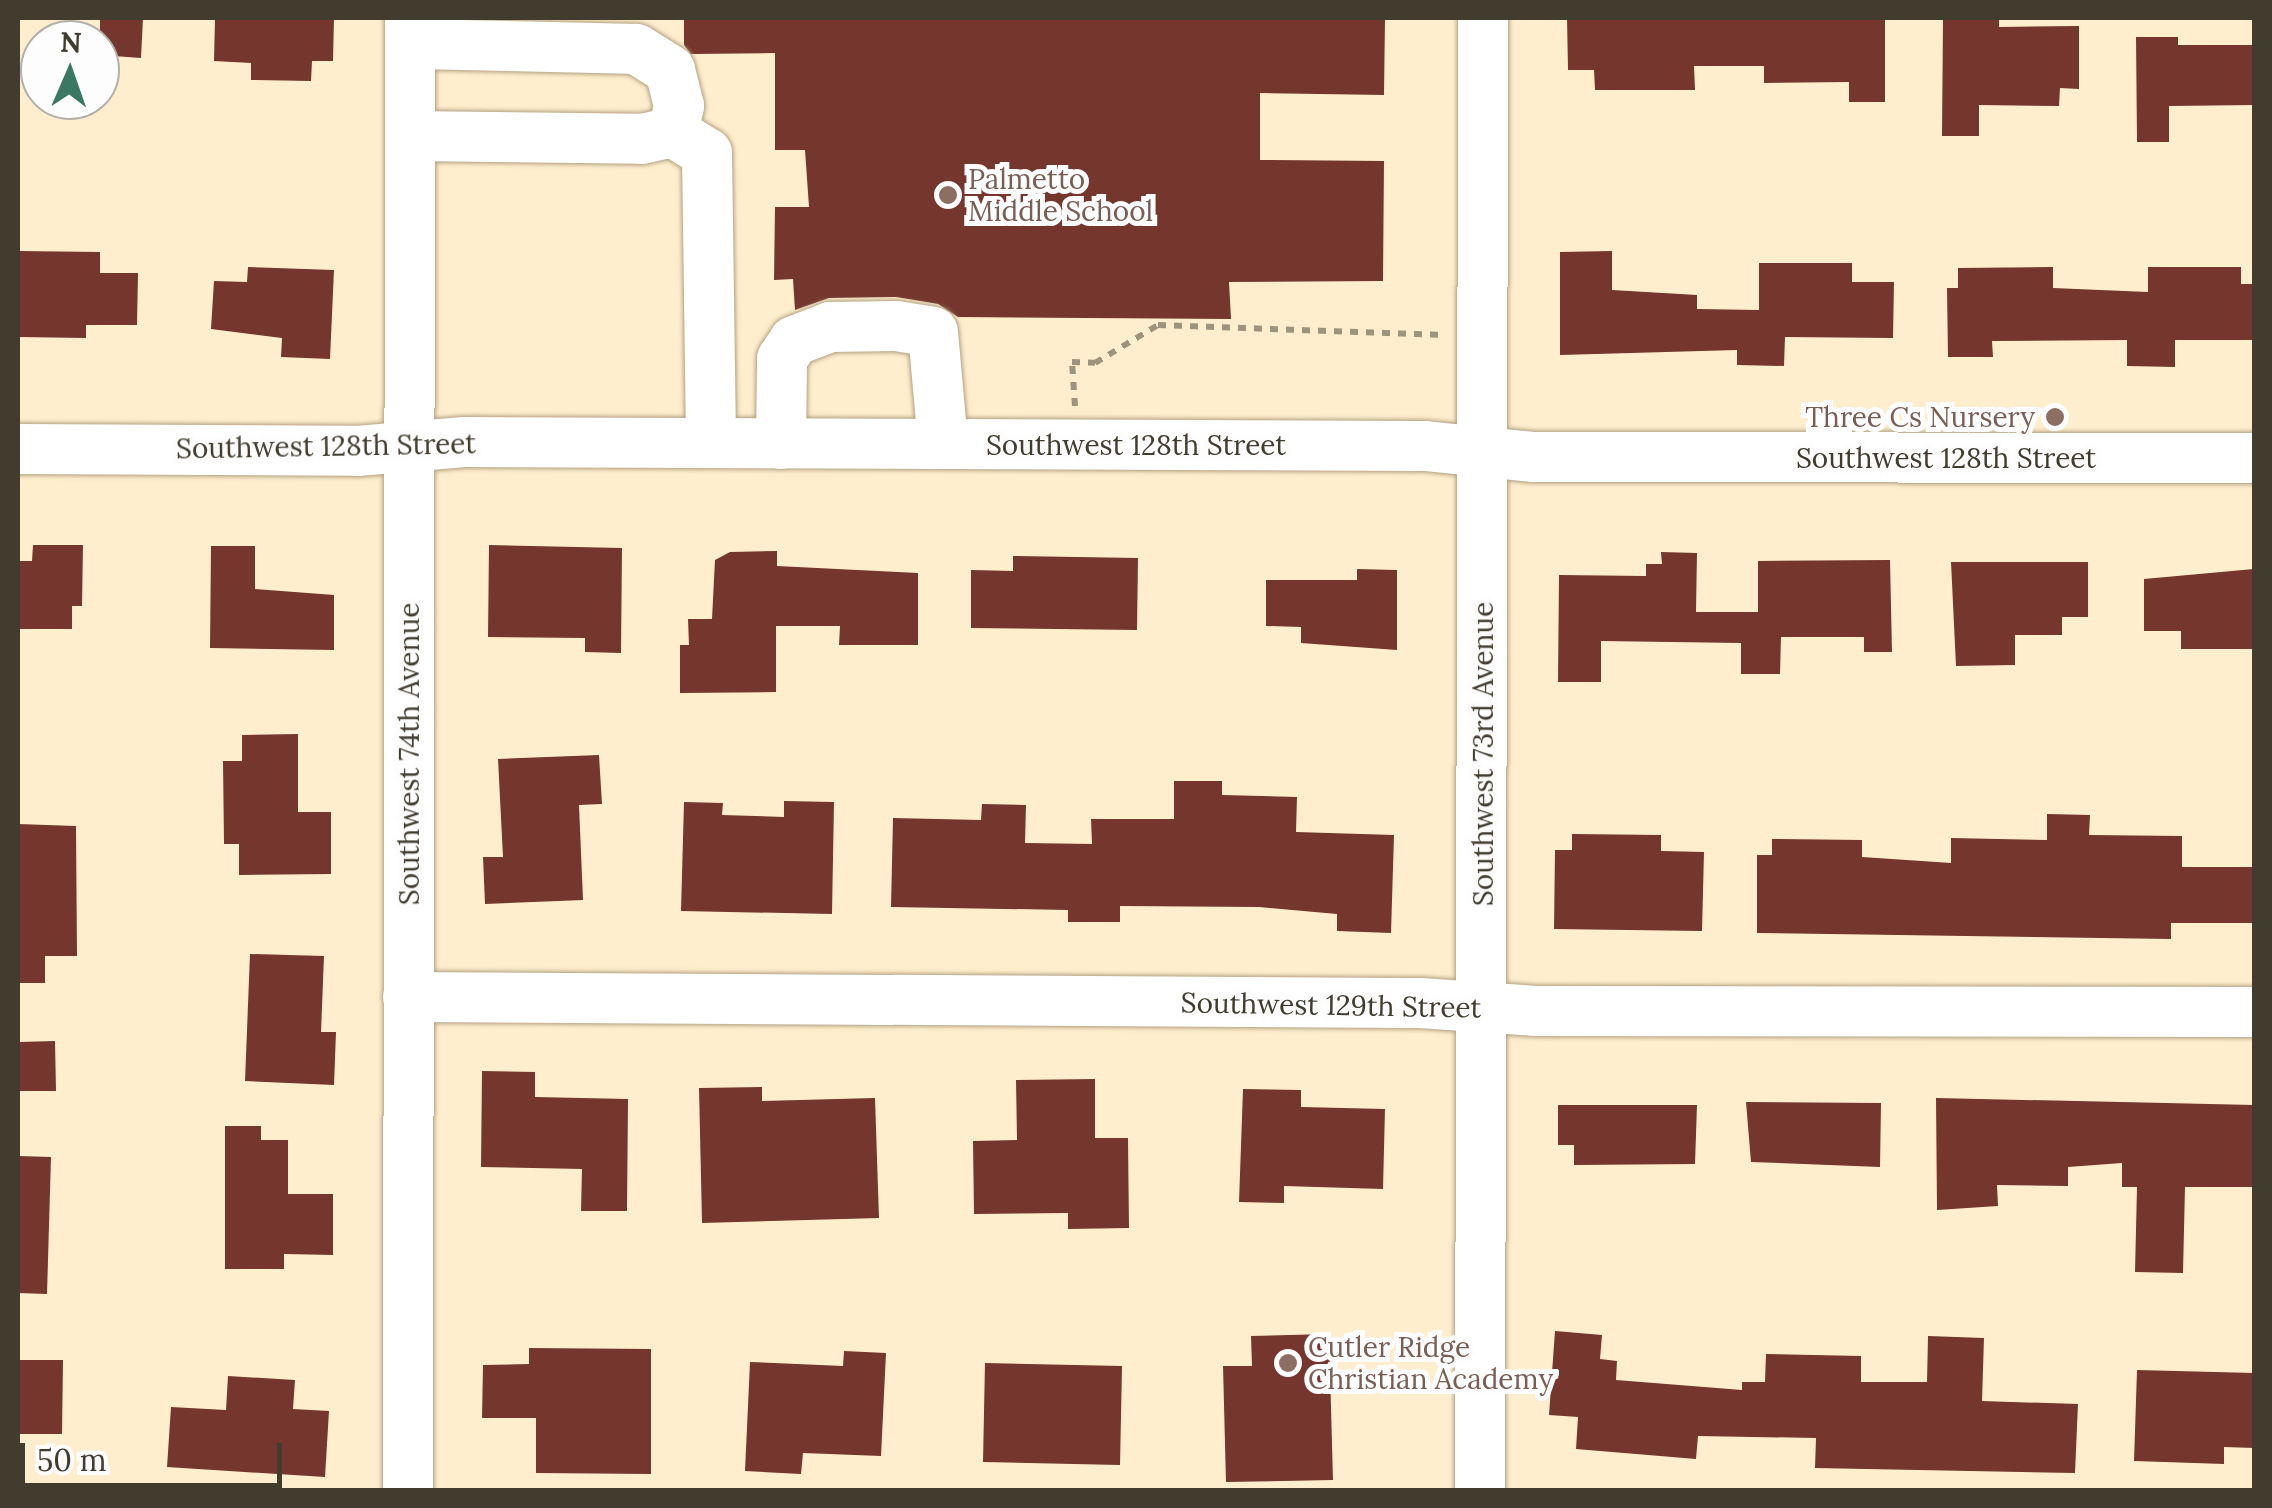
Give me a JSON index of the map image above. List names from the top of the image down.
{
  "streets": {
    "street": [
      "Southwest 128th Street",
      "Southwest 74th Avenue",
      "Southwest 73rd Avenue",
      "Southwest 129th Street"
    ]
  },
  "crossings": [
    ["Southwest 128th Street", "Southwest 74th Avenue"],
    ["Southwest 128th Street", "Southwest 73rd Avenue"],
    ["Southwest 74th Avenue", "Southwest 129th Street"],
    ["Southwest 73rd Avenue", "Southwest 129th Street"]
  ],
  "places": ["Palmetto Middle School", "Three Cs Nursery", "Cutler Ridge Christian Academy"],
  "scale_bar": "50 m",
  "north": "top"
}
